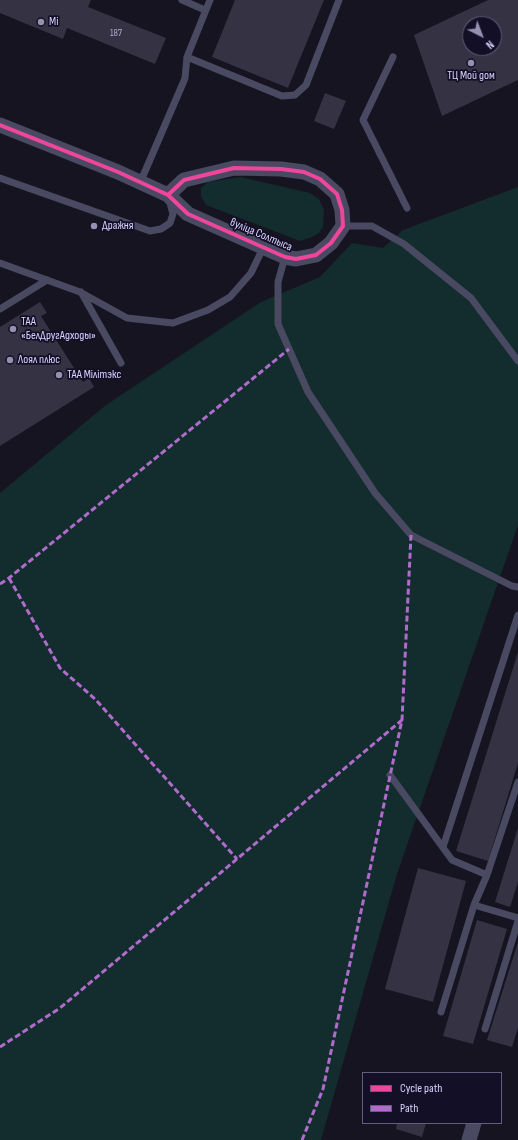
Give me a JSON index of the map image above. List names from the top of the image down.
{
  "streets": {
    "street": ["вуліца Солтыса"]
  },
  "places": [
    "Mi",
    "ТЦ Мой дом",
    "Дражня",
    "ТАА «БелДругАдходы»",
    "Лоял плюс",
    "ТАА Мілітэкс"
  ],
  "house_numbers": ["187"],
  "legend": ["Cycle path", "Path"],
  "north": "bottom right"
}
